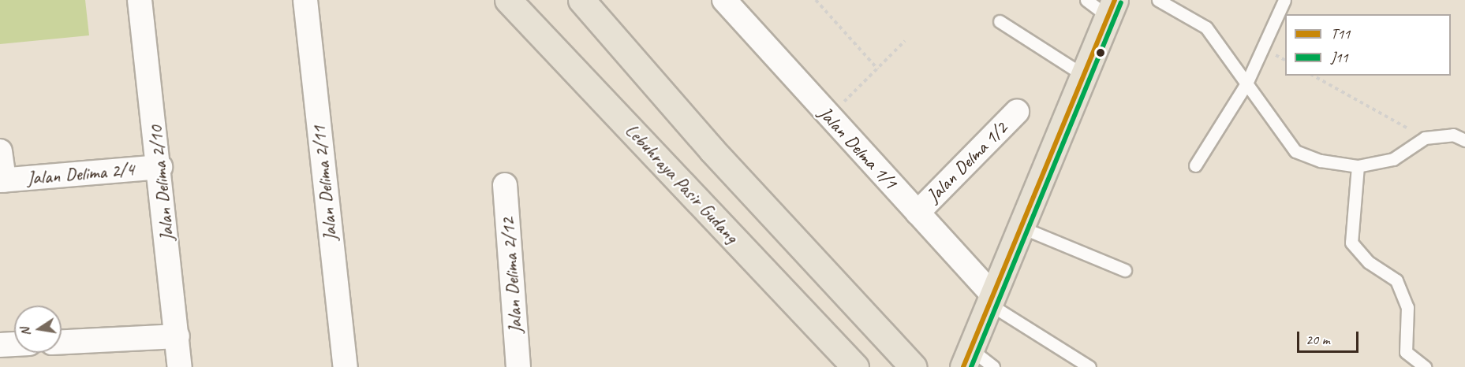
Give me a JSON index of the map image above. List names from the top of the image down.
{
  "streets": {
    "main road": ["Lebuhraya Pasir Gudang"],
    "street": [
      "Jalan Delma 1/1",
      "Jalan Delma 1/2",
      "Jalan Delima 2/4",
      "Jalan Delima 2/10",
      "Jalan Delima 2/11",
      "Jalan Delima 2/12"
    ]
  },
  "crossings": [
    ["Jalan Delma 1/1", "Jalan Delma 1/2"],
    ["Jalan Delima 2/4", "Jalan Delima 2/10"]
  ],
  "lines": ["transit line T11", "transit line J11"],
  "legend": ["T11", "J11"],
  "scale_bar": "20 m",
  "north": "left"
}
